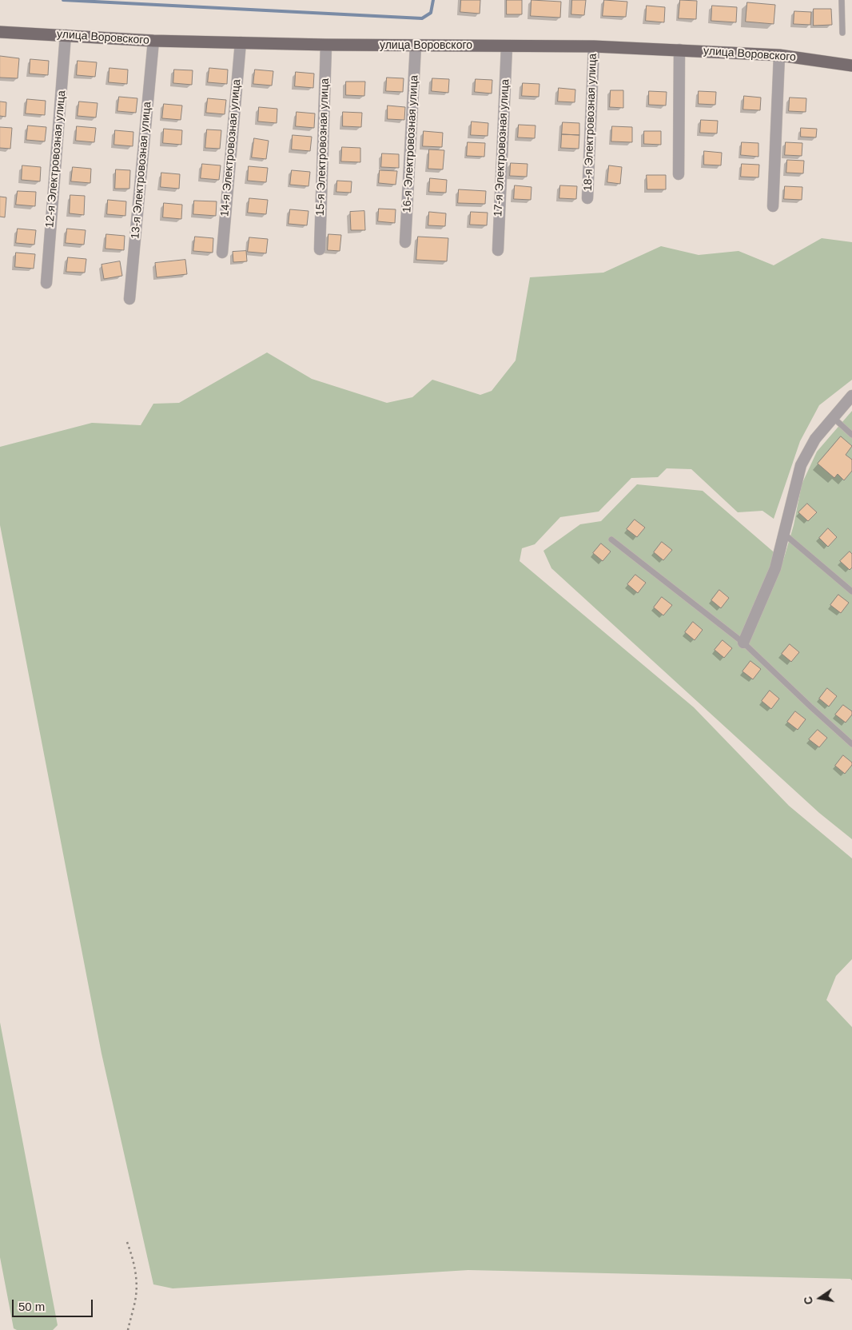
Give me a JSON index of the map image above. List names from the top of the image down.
{
  "streets": {
    "main road": ["улица Воровского"],
    "street": [
      "18-я Электровозная улица",
      "16-я Электровозная улица",
      "15-я Электровозная улица",
      "14-я Электровозная улица",
      "17-я Электровозная улица",
      "12-я Электровозная улица",
      "13-я Электровозная улица"
    ]
  },
  "crossings": [
    ["улица Воровского", "18-я Электровозная улица"],
    ["улица Воровского", "16-я Электровозная улица"],
    ["улица Воровского", "15-я Электровозная улица"],
    ["улица Воровского", "14-я Электровозная улица"],
    ["улица Воровского", "17-я Электровозная улица"],
    ["улица Воровского", "12-я Электровозная улица"],
    ["улица Воровского", "13-я Электровозная улица"]
  ],
  "scale_bar": "50 m",
  "north": "left"
}
